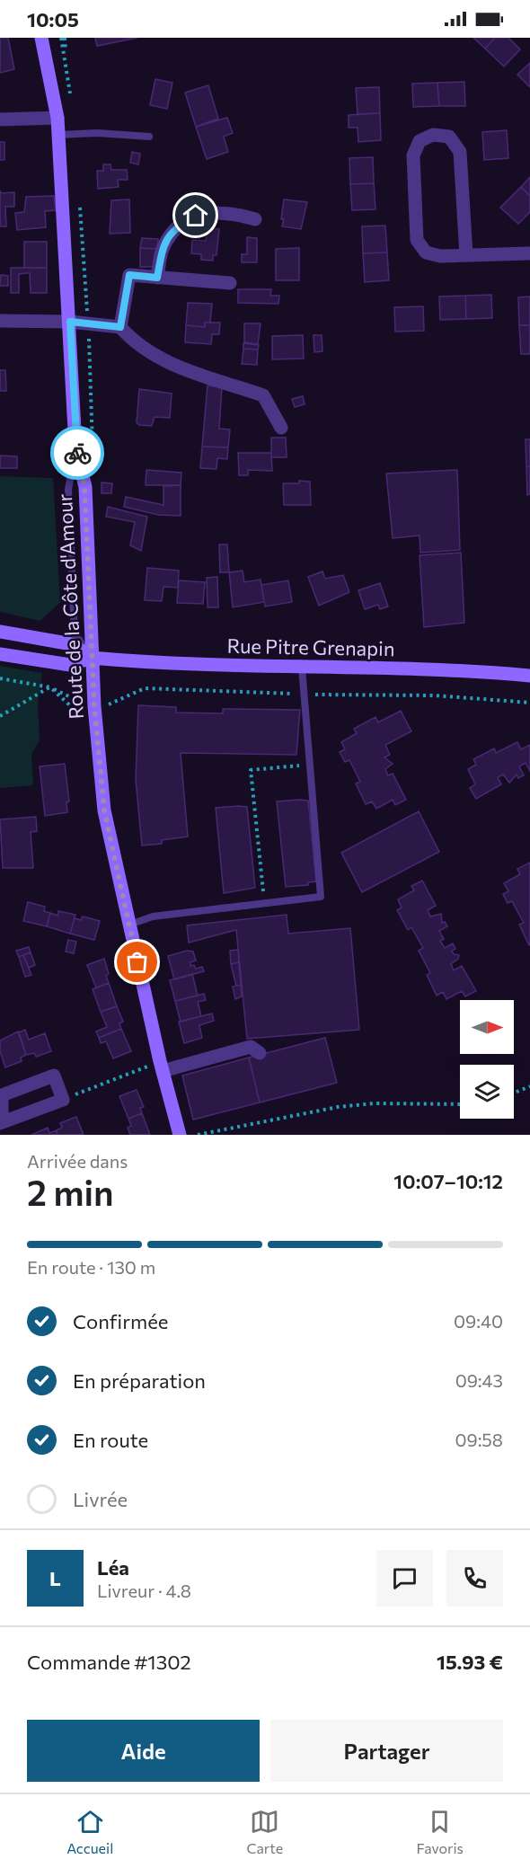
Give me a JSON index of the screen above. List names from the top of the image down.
{
  "streets": {
    "main road": ["Route de la Côte d'Amour", "Rue Pitre Grenapin"]
  },
  "crossings": [
    ["Route de la Côte d'Amour", "Rue Pitre Grenapin"]
  ],
  "north": "right",
  "page": {
    "status": "10:05",
    "heading": ["2 min", "Arrivée dans", "10:07–10:12"],
    "panel": [
      "Léa",
      "Livreur · 4.8",
      "Commande #1302",
      "15.93 €"
    ],
    "bar": "En route · 130 m",
    "list": [
      ["Confirmée", "09:40"],
      ["En préparation", "09:43"],
      ["En route", "09:58"],
      "Livrée"
    ],
    "round": "L",
    "buttons": ["Aide", "Partager"],
    "tabs": ["Accueil", "Carte", "Favoris"]
  }
}
